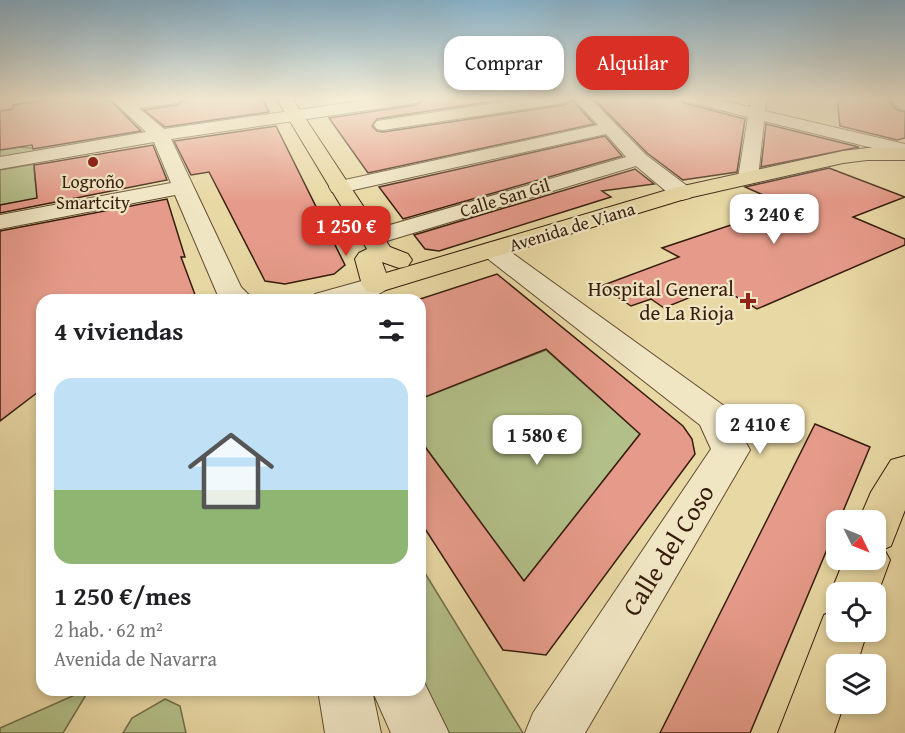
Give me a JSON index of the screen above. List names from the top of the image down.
{
  "streets": {
    "main road": ["Avenida de Viana"],
    "street": ["Calle San Gil", "Calle del Coso"]
  },
  "crossings": [
    ["Avenida de Viana", "Calle del Coso"]
  ],
  "places": {
    "other": ["Logroño Smartcity"],
    "health": ["Hospital General de La Rioja"]
  },
  "north": "bottom right",
  "page": {
    "chip": ["Comprar", "Alquilar"],
    "price": [
      "3 240 €",
      "1 250 €",
      "2 410 €",
      "1 580 €"
    ],
    "heading": "4 viviendas",
    "list": [
      {
        "name": "1 250 €/mes",
        "note": "2 hab. · 62 m² · Avenida de Navarra"
      }
    ]
  }
}
